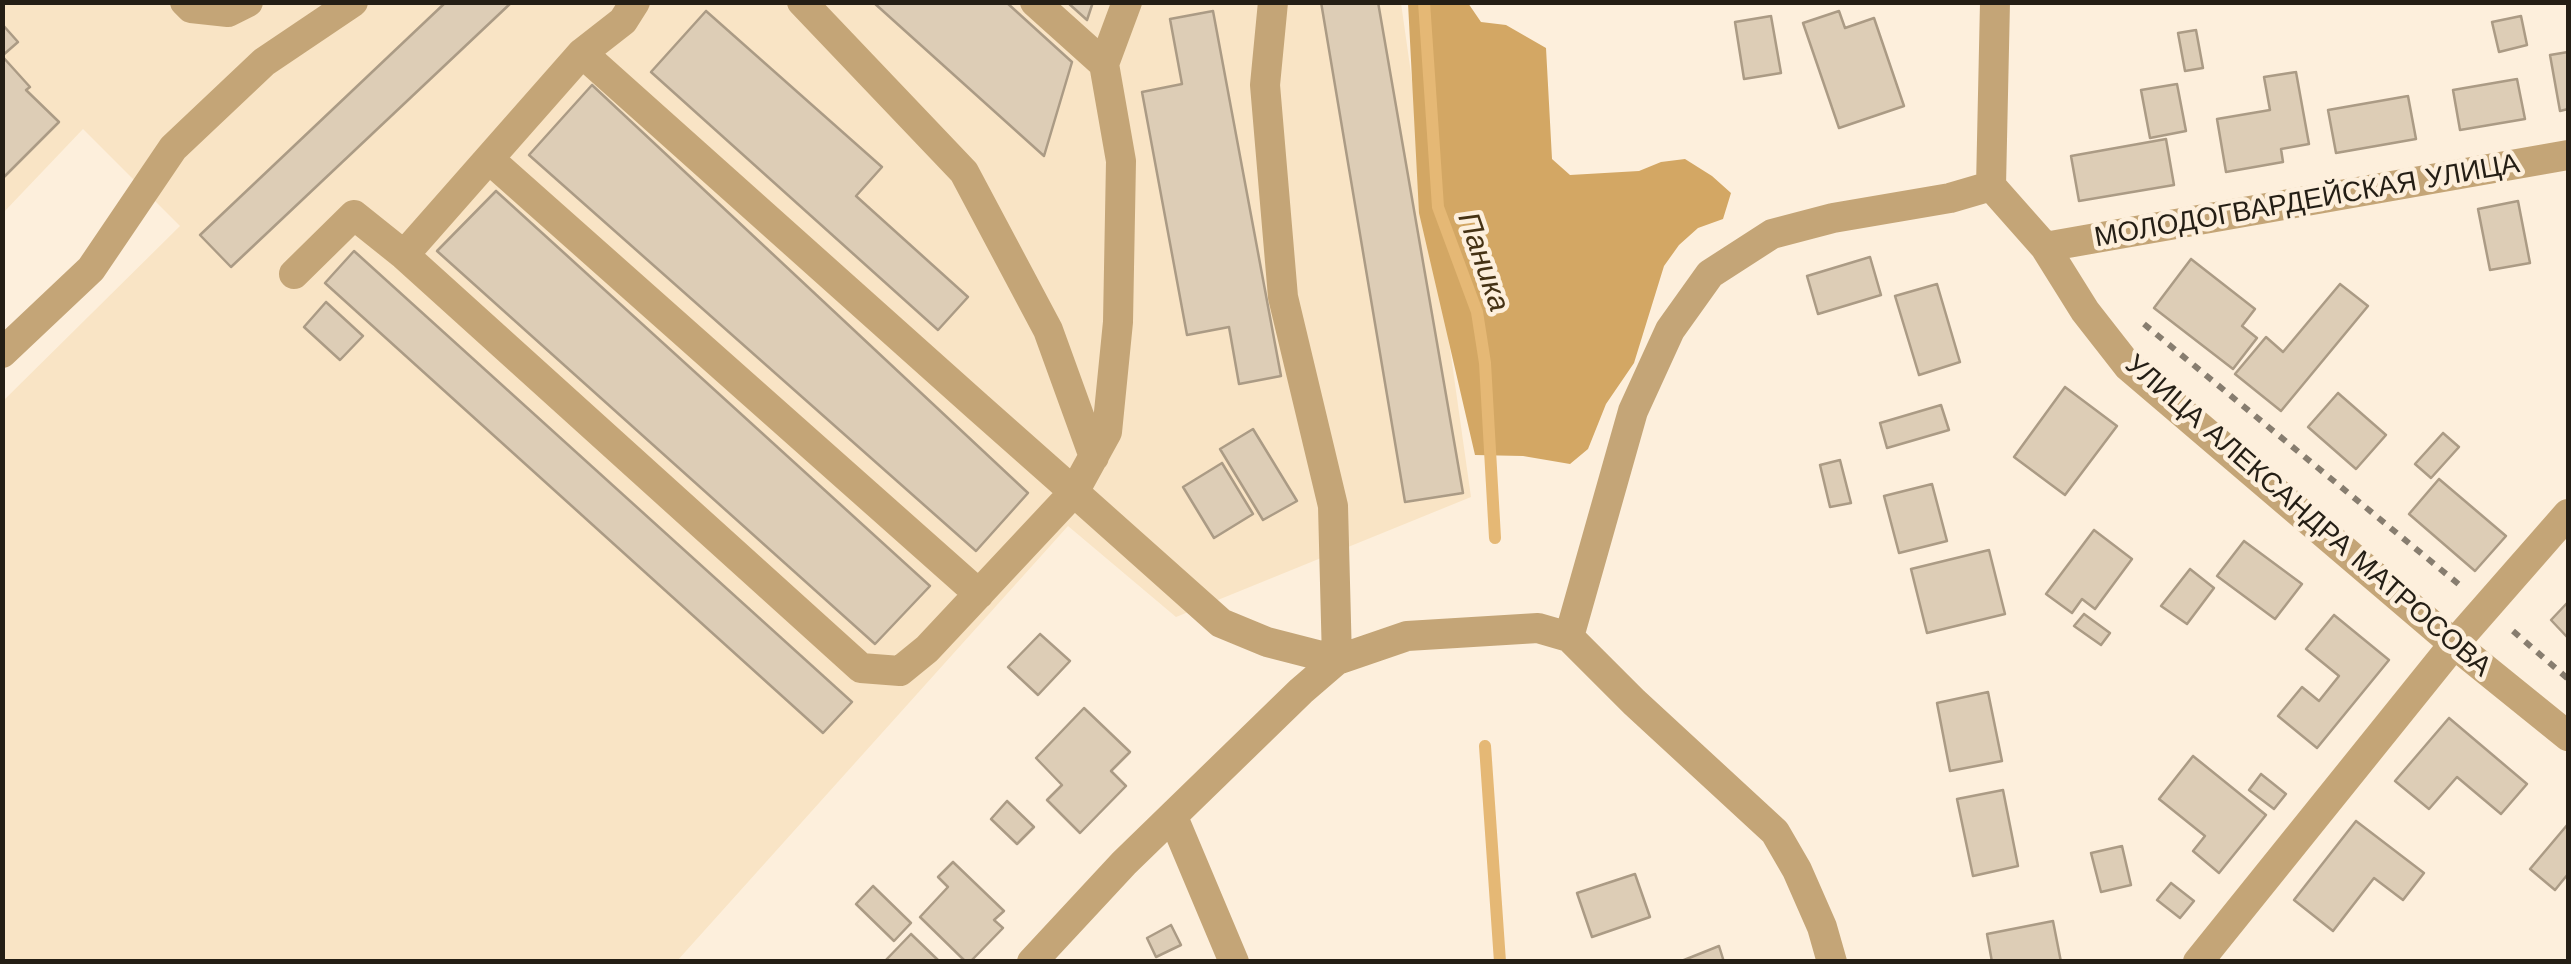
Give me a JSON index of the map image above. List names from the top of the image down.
{
  "streets": {
    "street": ["МОЛОДОГВАРДЕЙСКАЯ УЛИЦА", "УЛИЦА АЛЕКСАНДРА МАТРОСОВА"]
  },
  "crossings": [
    ["МОЛОДОГВАРДЕЙСКАЯ УЛИЦА", "УЛИЦА АЛЕКСАНДРА МАТРОСОВА"]
  ],
  "water": ["Паника"]
}
